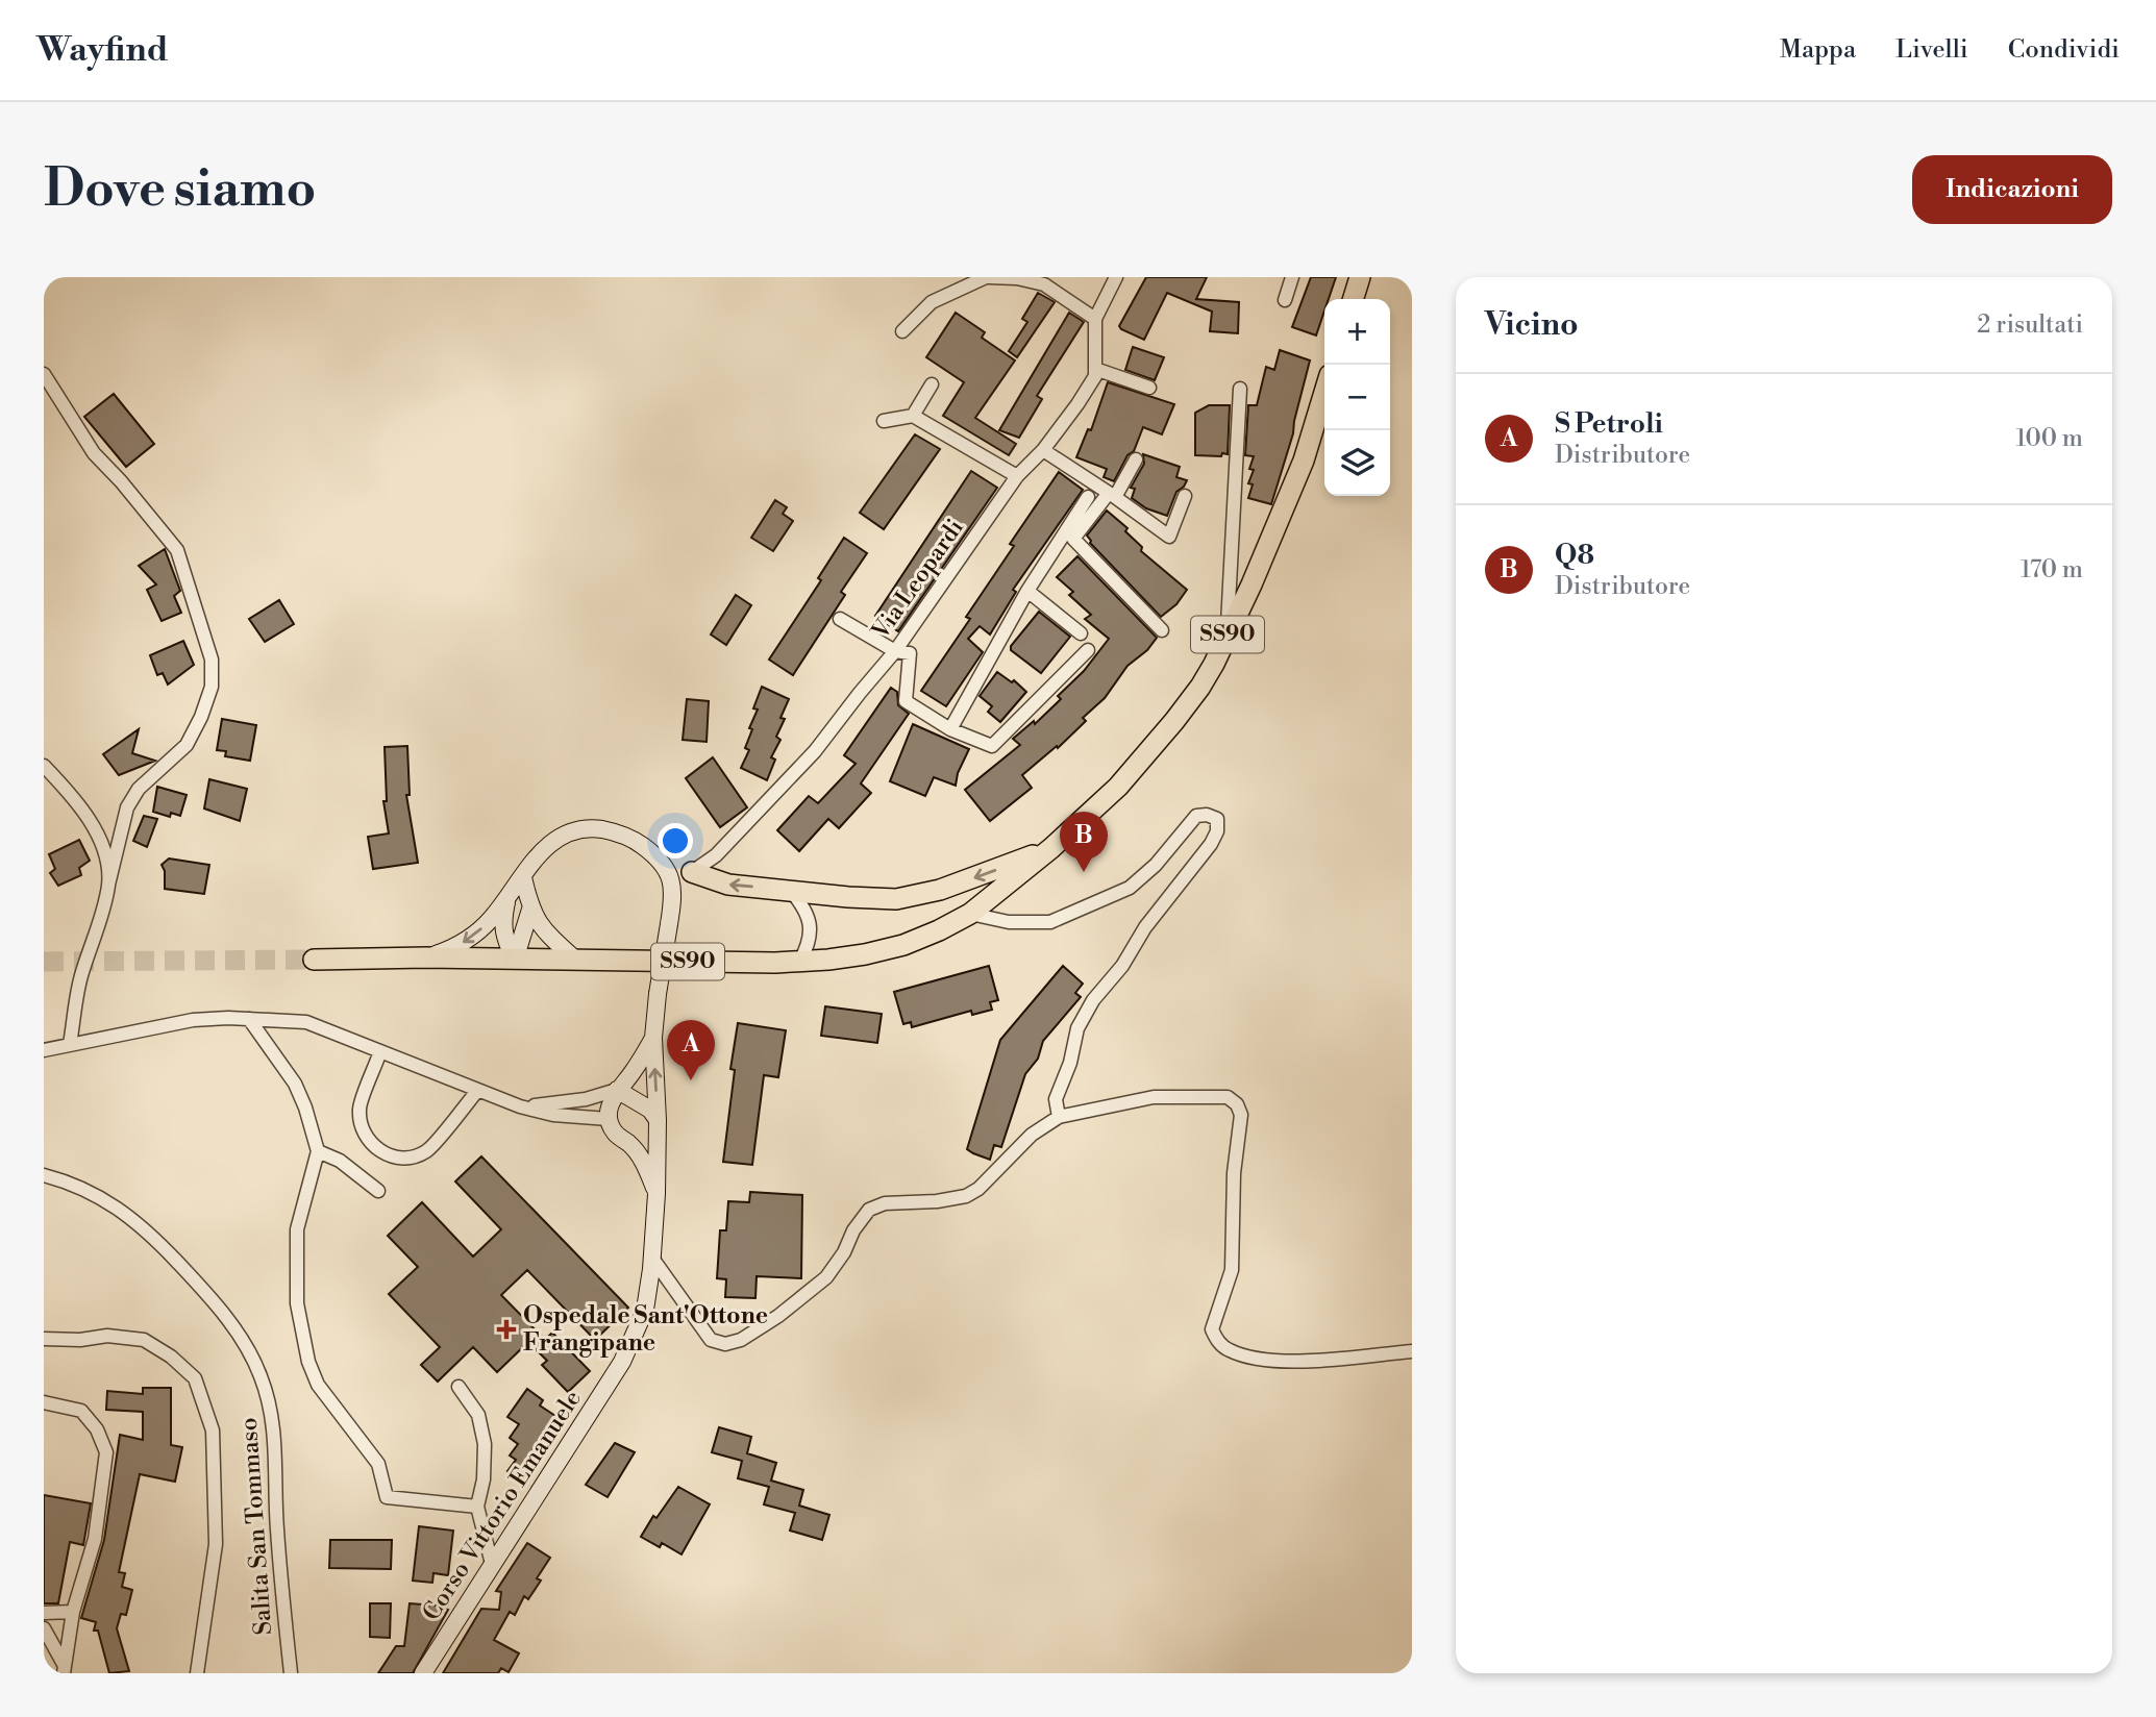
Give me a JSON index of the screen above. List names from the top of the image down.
{
  "streets": {
    "main road": ["SS90"],
    "street": ["Via Leopardi", "Corso Vittorio Emanuele", "Salita San Tommaso"]
  },
  "places": {
    "health": ["Ospedale Sant'Ottone Frangipane"]
  },
  "page": {
    "header": "Wayfind",
    "nav": ["Mappa", "Livelli", "Condividi"],
    "buttons": "Indicazioni",
    "title": "Dove siamo",
    "heading": ["Vicino", "2 risultati"],
    "map_buttons": ["+", "−"],
    "list": [
      {
        "mark": "A",
        "name": "S Petroli",
        "note": "Distributore",
        "value": "100 m"
      },
      {
        "mark": "B",
        "name": "Q8",
        "note": "Distributore",
        "value": "170 m"
      }
    ],
    "pins": ["B", "A"]
  }
}
